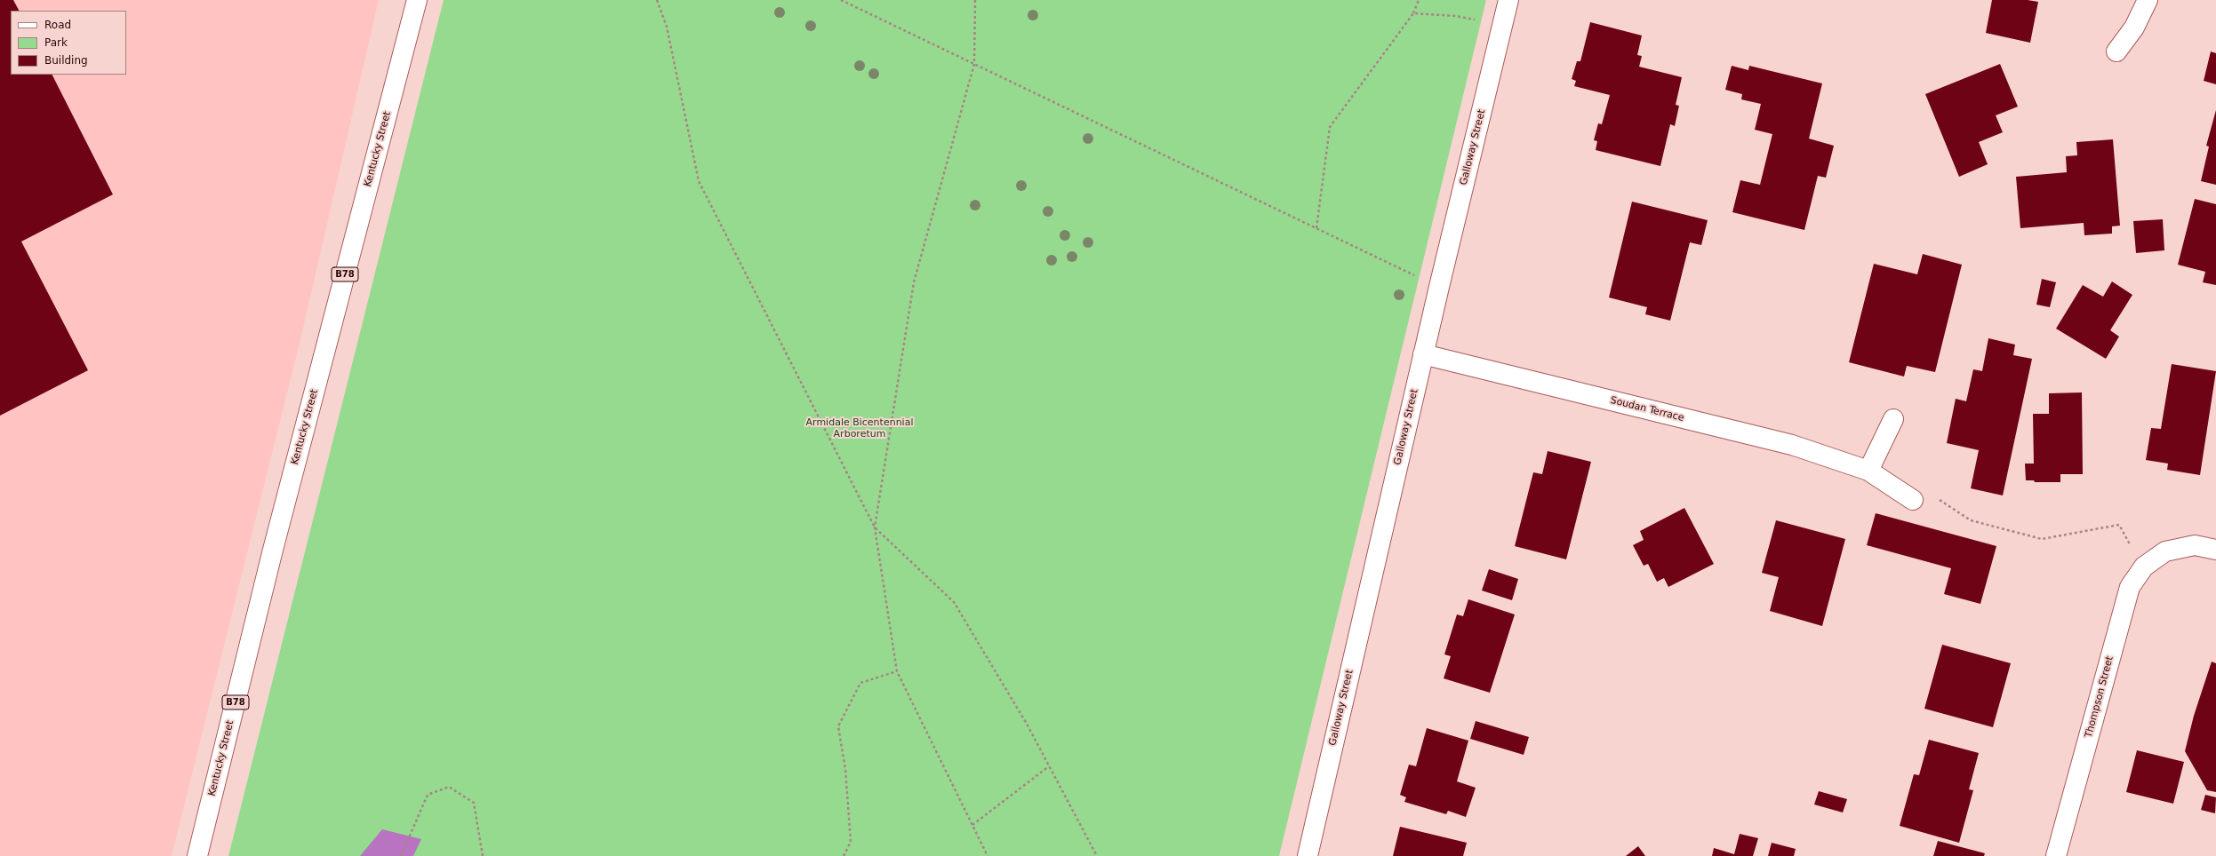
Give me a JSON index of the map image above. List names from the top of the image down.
{
  "streets": {
    "street": [
      "Galloway Street",
      "Kentucky Street",
      "B78",
      "Soudan Terrace",
      "Thompson Street"
    ]
  },
  "crossings": [
    ["Galloway Street", "Soudan Terrace"]
  ],
  "parks": ["Armidale Bicentennial Arboretum"],
  "legend": ["Road", "Park", "Building"]
}
